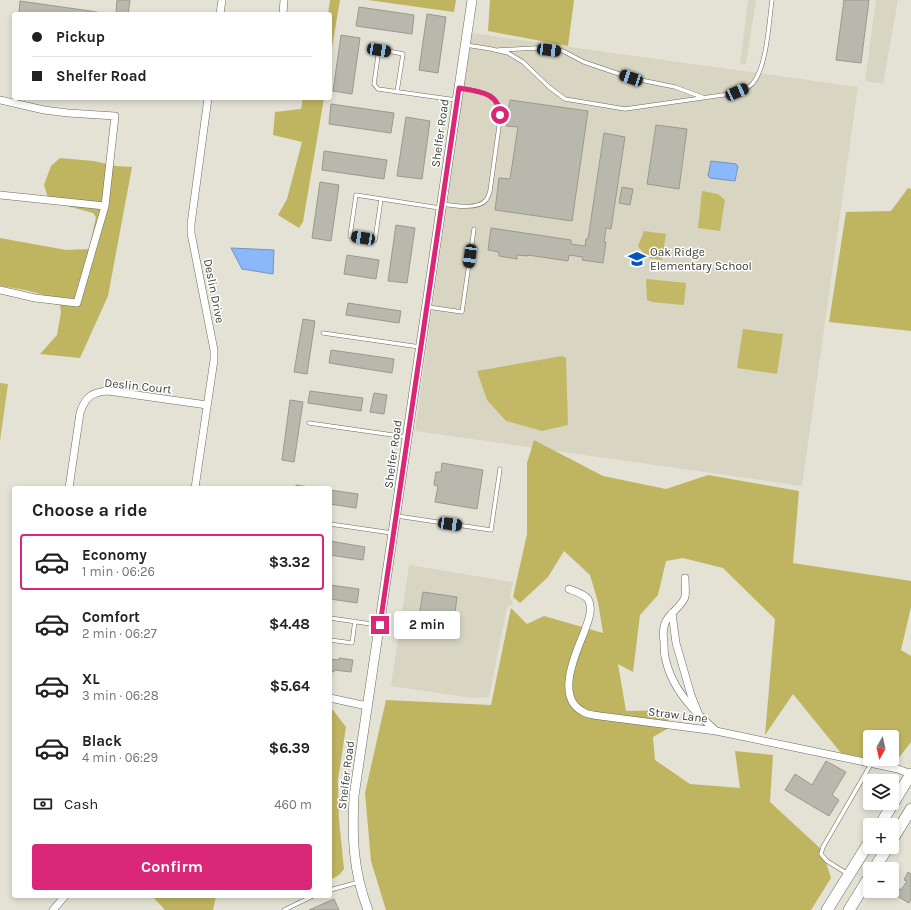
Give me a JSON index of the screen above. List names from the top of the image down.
{
  "streets": {
    "street": [
      "Shelfer Road",
      "Deslin Drive",
      "Deslin Court",
      "Straw Lane"
    ]
  },
  "crossings": [
    ["Deslin Drive", "Deslin Court"]
  ],
  "places": {
    "school or university": ["Oak Ridge Elementary School"]
  },
  "north": "bottom",
  "page": {
    "banner": ["Pickup", "Shelfer Road"],
    "heading": "Choose a ride",
    "list": [
      {
        "name": "Economy",
        "note": "1 min · 06:26",
        "value": "$3.32"
      },
      {
        "name": "Comfort",
        "note": "2 min · 06:27",
        "value": "$4.48"
      },
      {
        "name": "XL",
        "note": "3 min · 06:28",
        "value": "$5.64"
      },
      {
        "name": "Black",
        "note": "4 min · 06:29",
        "value": "$6.39"
      }
    ],
    "bubble": "2 min",
    "map_buttons": ["+", "−"],
    "pay": ["Cash", "460 m"],
    "buttons": "Confirm"
  }
}
